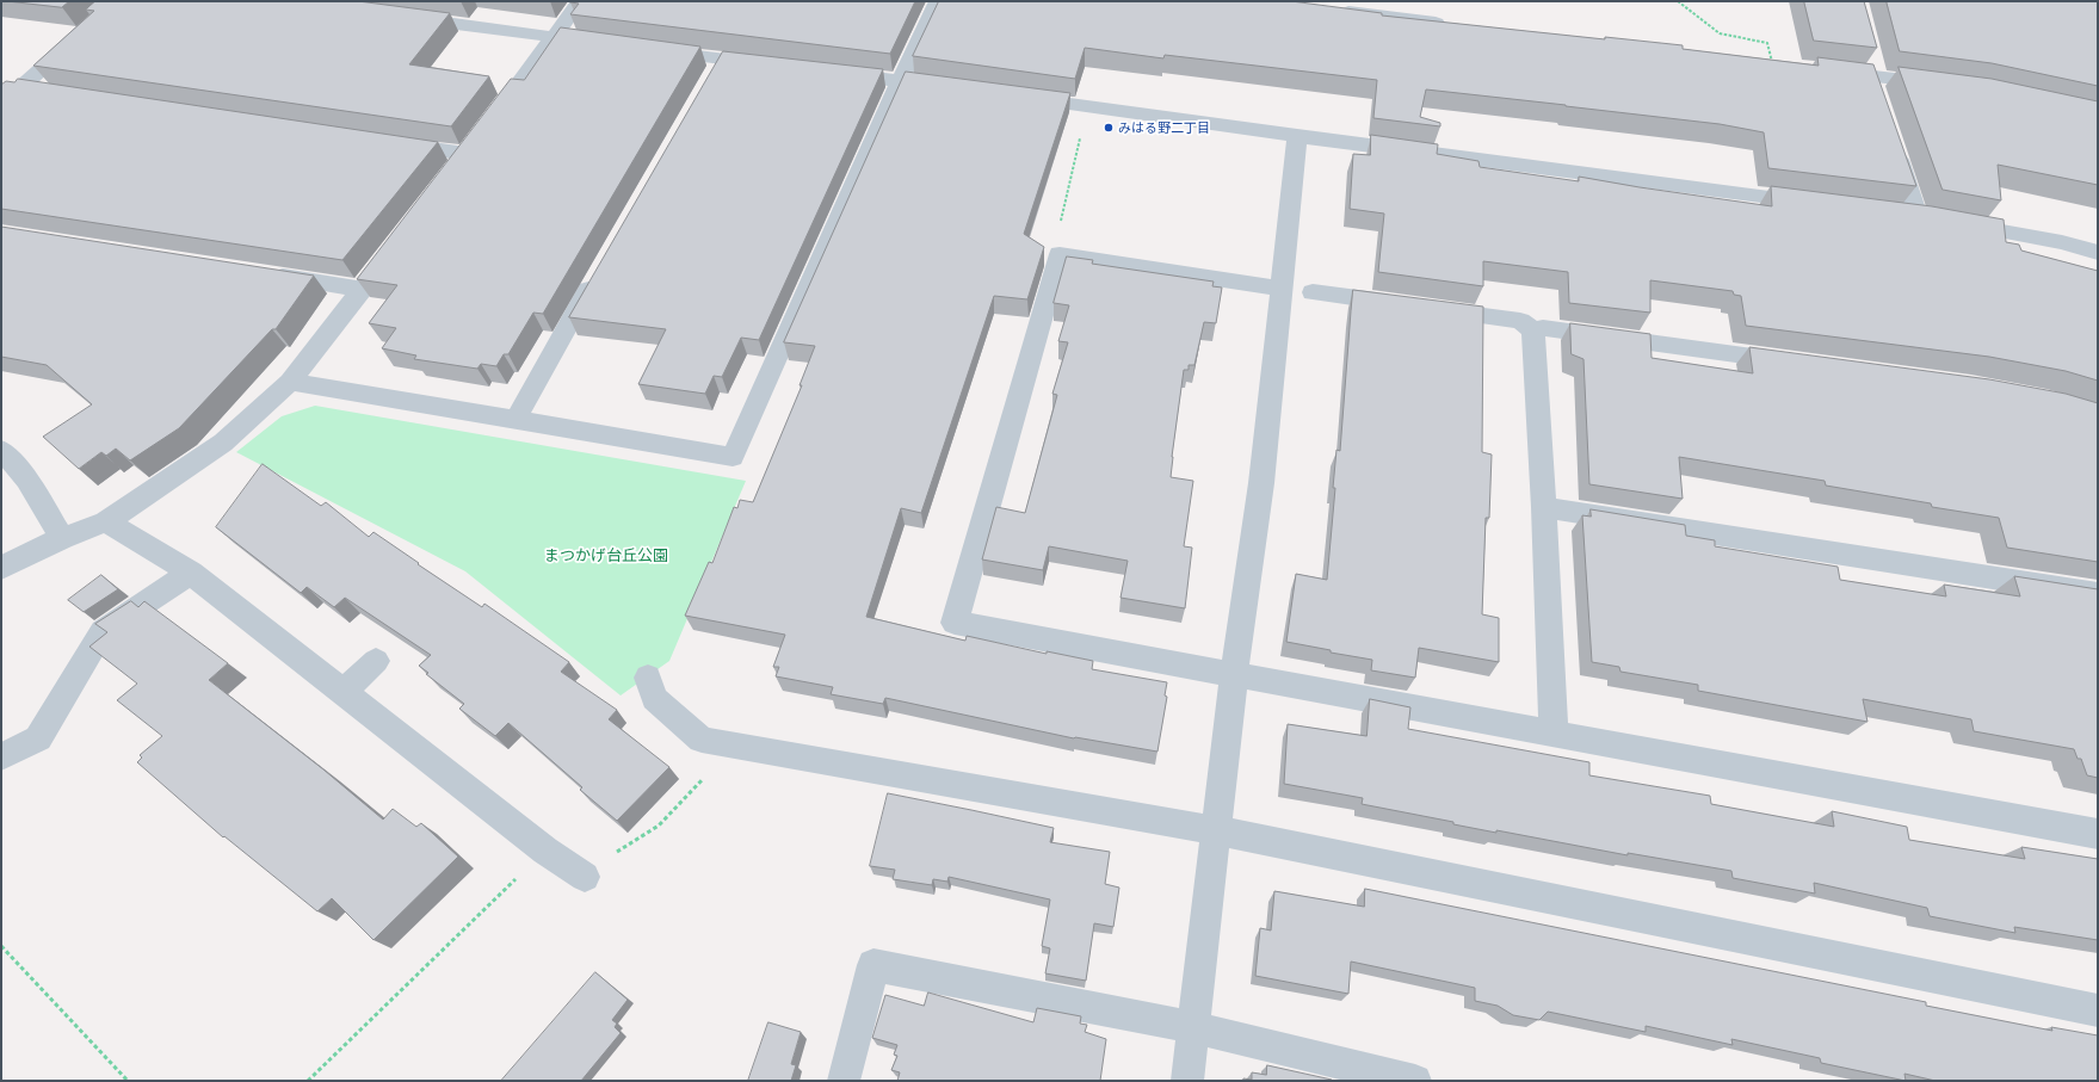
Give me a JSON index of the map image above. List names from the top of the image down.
{
  "parks": ["まつかげ台丘公園"],
  "places": ["みはる野二丁目"]
}
